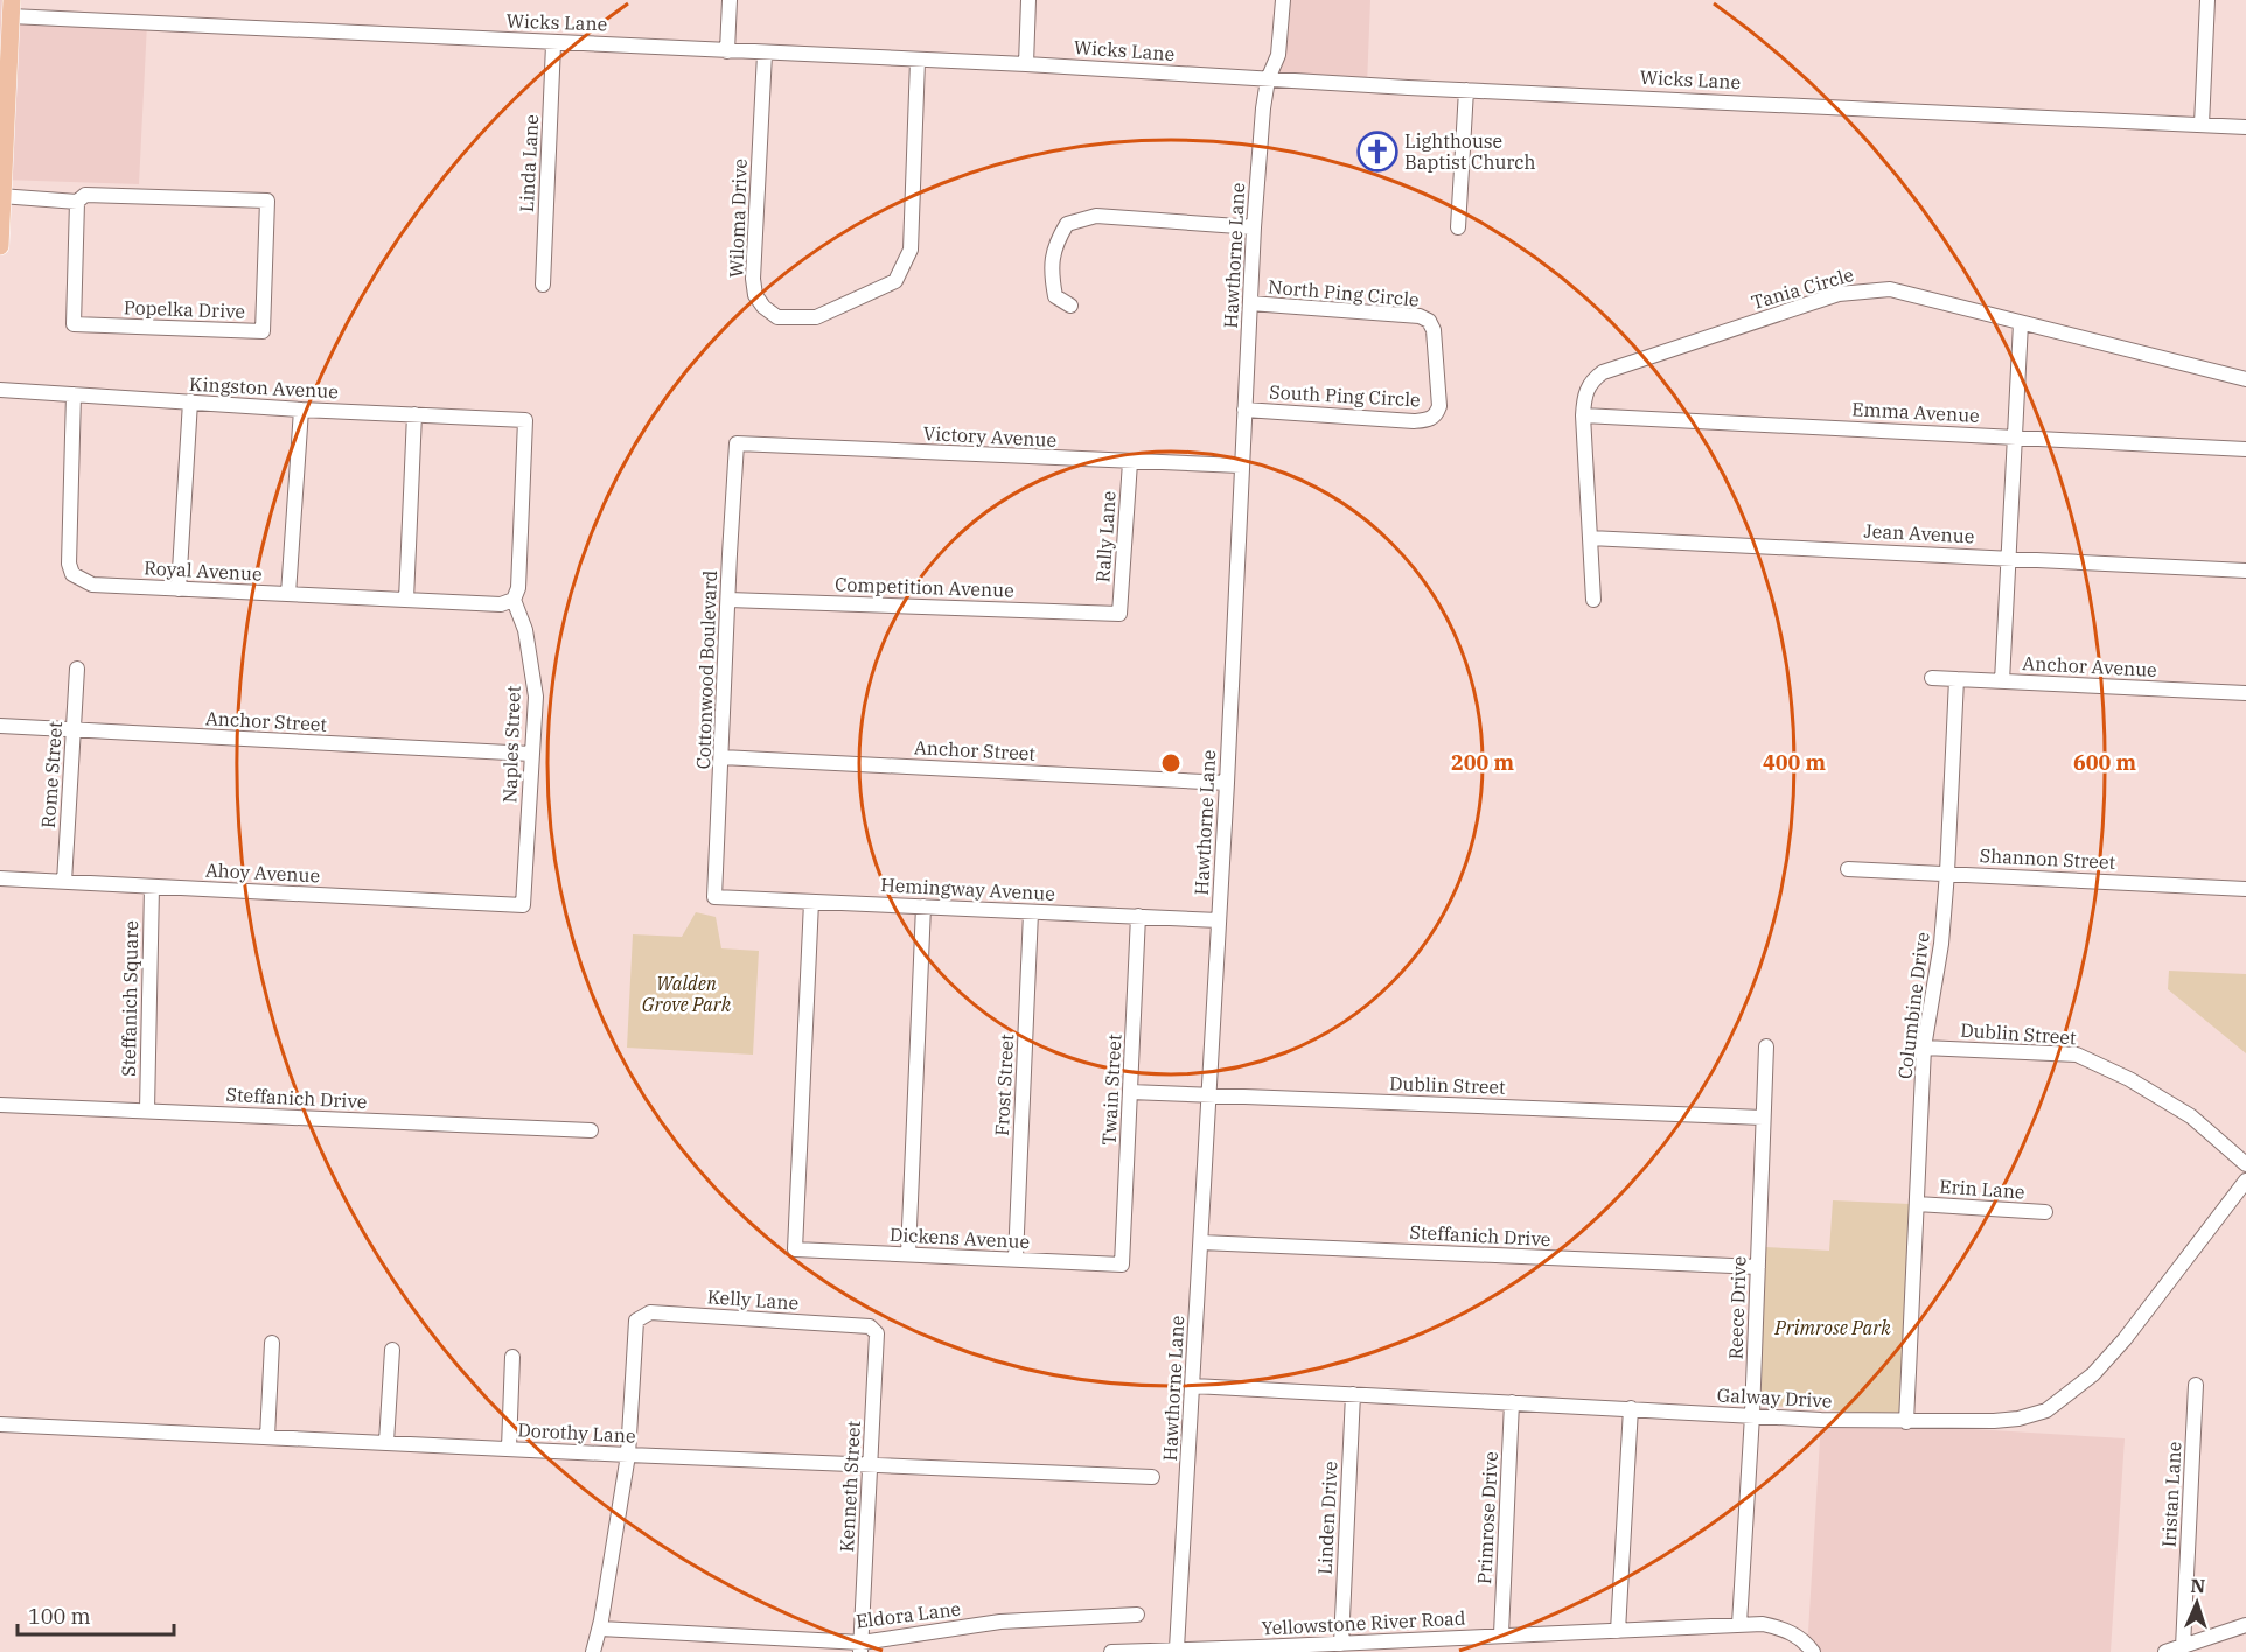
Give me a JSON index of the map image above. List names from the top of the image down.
{
  "streets": {
    "street": [
      "Wicks Lane",
      "Linda Lane",
      "Wiloma Drive",
      "Hawthorne Lane",
      "Tania Circle",
      "North Ping Circle",
      "Popelka Drive",
      "Kingston Avenue",
      "South Ping Circle",
      "Emma Avenue",
      "Victory Avenue",
      "Jean Avenue",
      "Rally Lane",
      "Royal Avenue",
      "Competition Avenue",
      "Anchor Avenue",
      "Cottonwood Boulevard",
      "Anchor Street",
      "Naples Street",
      "Rome Street",
      "Shannon Street",
      "Ahoy Avenue",
      "Hemingway Avenue",
      "Steffanich Square",
      "Columbine Drive",
      "Dublin Street",
      "Frost Street",
      "Twain Street",
      "Steffanich Drive",
      "Erin Lane",
      "Dickens Avenue",
      "Kelly Lane",
      "Reece Drive",
      "Galway Drive",
      "Dorothy Lane",
      "Kenneth Street",
      "Iristan Lane",
      "Linden Drive",
      "Primrose Drive",
      "Eldora Lane",
      "Yellowstone River Road"
    ]
  },
  "crossings": [
    ["Wicks Lane", "Linda Lane"],
    ["Wicks Lane", "Wiloma Drive"],
    ["Wicks Lane", "Hawthorne Lane"],
    ["Hawthorne Lane", "North Ping Circle"],
    ["Hawthorne Lane", "South Ping Circle"],
    ["Hawthorne Lane", "Victory Avenue"],
    ["Hawthorne Lane", "Anchor Street"],
    ["Hawthorne Lane", "Hemingway Avenue"],
    ["Hawthorne Lane", "Dublin Street"],
    ["Hawthorne Lane", "Steffanich Drive"],
    ["Hawthorne Lane", "Galway Drive"],
    ["Hawthorne Lane", "Yellowstone River Road"],
    ["Tania Circle", "Emma Avenue"],
    ["Tania Circle", "Jean Avenue"],
    ["North Ping Circle", "South Ping Circle"],
    ["Kingston Avenue", "Royal Avenue"],
    ["Kingston Avenue", "Naples Street"],
    ["Victory Avenue", "Rally Lane"],
    ["Victory Avenue", "Cottonwood Boulevard"],
    ["Rally Lane", "Competition Avenue"],
    ["Royal Avenue", "Naples Street"],
    ["Competition Avenue", "Cottonwood Boulevard"],
    ["Anchor Avenue", "Columbine Drive"],
    ["Cottonwood Boulevard", "Anchor Street"],
    ["Cottonwood Boulevard", "Hemingway Avenue"],
    ["Anchor Street", "Naples Street"],
    ["Anchor Street", "Rome Street"],
    ["Naples Street", "Ahoy Avenue"],
    ["Rome Street", "Ahoy Avenue"],
    ["Shannon Street", "Columbine Drive"],
    ["Ahoy Avenue", "Steffanich Square"],
    ["Hemingway Avenue", "Frost Street"],
    ["Hemingway Avenue", "Twain Street"],
    ["Hemingway Avenue", "Dickens Avenue"],
    ["Steffanich Square", "Steffanich Drive"],
    ["Columbine Drive", "Dublin Street"],
    ["Columbine Drive", "Erin Lane"],
    ["Columbine Drive", "Galway Drive"],
    ["Dublin Street", "Twain Street"],
    ["Dublin Street", "Reece Drive"],
    ["Frost Street", "Dickens Avenue"],
    ["Twain Street", "Dickens Avenue"],
    ["Steffanich Drive", "Reece Drive"],
    ["Kelly Lane", "Dorothy Lane"],
    ["Kelly Lane", "Kenneth Street"],
    ["Reece Drive", "Galway Drive"],
    ["Reece Drive", "Yellowstone River Road"],
    ["Galway Drive", "Linden Drive"],
    ["Galway Drive", "Primrose Drive"],
    ["Dorothy Lane", "Kenneth Street"],
    ["Kenneth Street", "Eldora Lane"],
    ["Linden Drive", "Yellowstone River Road"],
    ["Primrose Drive", "Yellowstone River Road"]
  ],
  "parks": ["Walden Grove Park", "Primrose Park"],
  "places": {
    "church": ["Lighthouse Baptist Church"]
  },
  "scale_bar": "100 m",
  "north": "top",
  "rings": ["200 m", "400 m", "600 m"]
}
